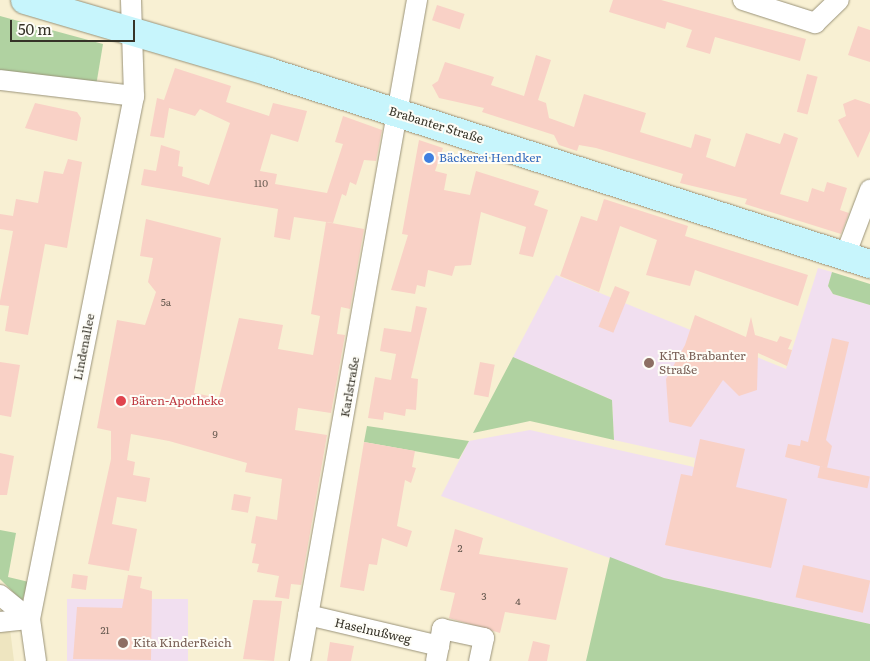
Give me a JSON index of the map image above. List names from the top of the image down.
{
  "streets": {
    "main road": ["Brabanter Straße"],
    "street": ["Lindenallee", "Karlstraße", "Haselnußweg"]
  },
  "crossings": [
    ["Brabanter Straße", "Lindenallee"],
    ["Brabanter Straße", "Karlstraße"],
    ["Karlstraße", "Haselnußweg"]
  ],
  "places": [
    "Bäckerei Hendker",
    "KiTa Brabanter Straße",
    "Bären-Apotheke",
    "Kita KinderReich"
  ],
  "house_numbers": [
    "110",
    "5a",
    "9",
    "2",
    "3",
    "4",
    "21"
  ],
  "scale_bar": "50 m"
}
